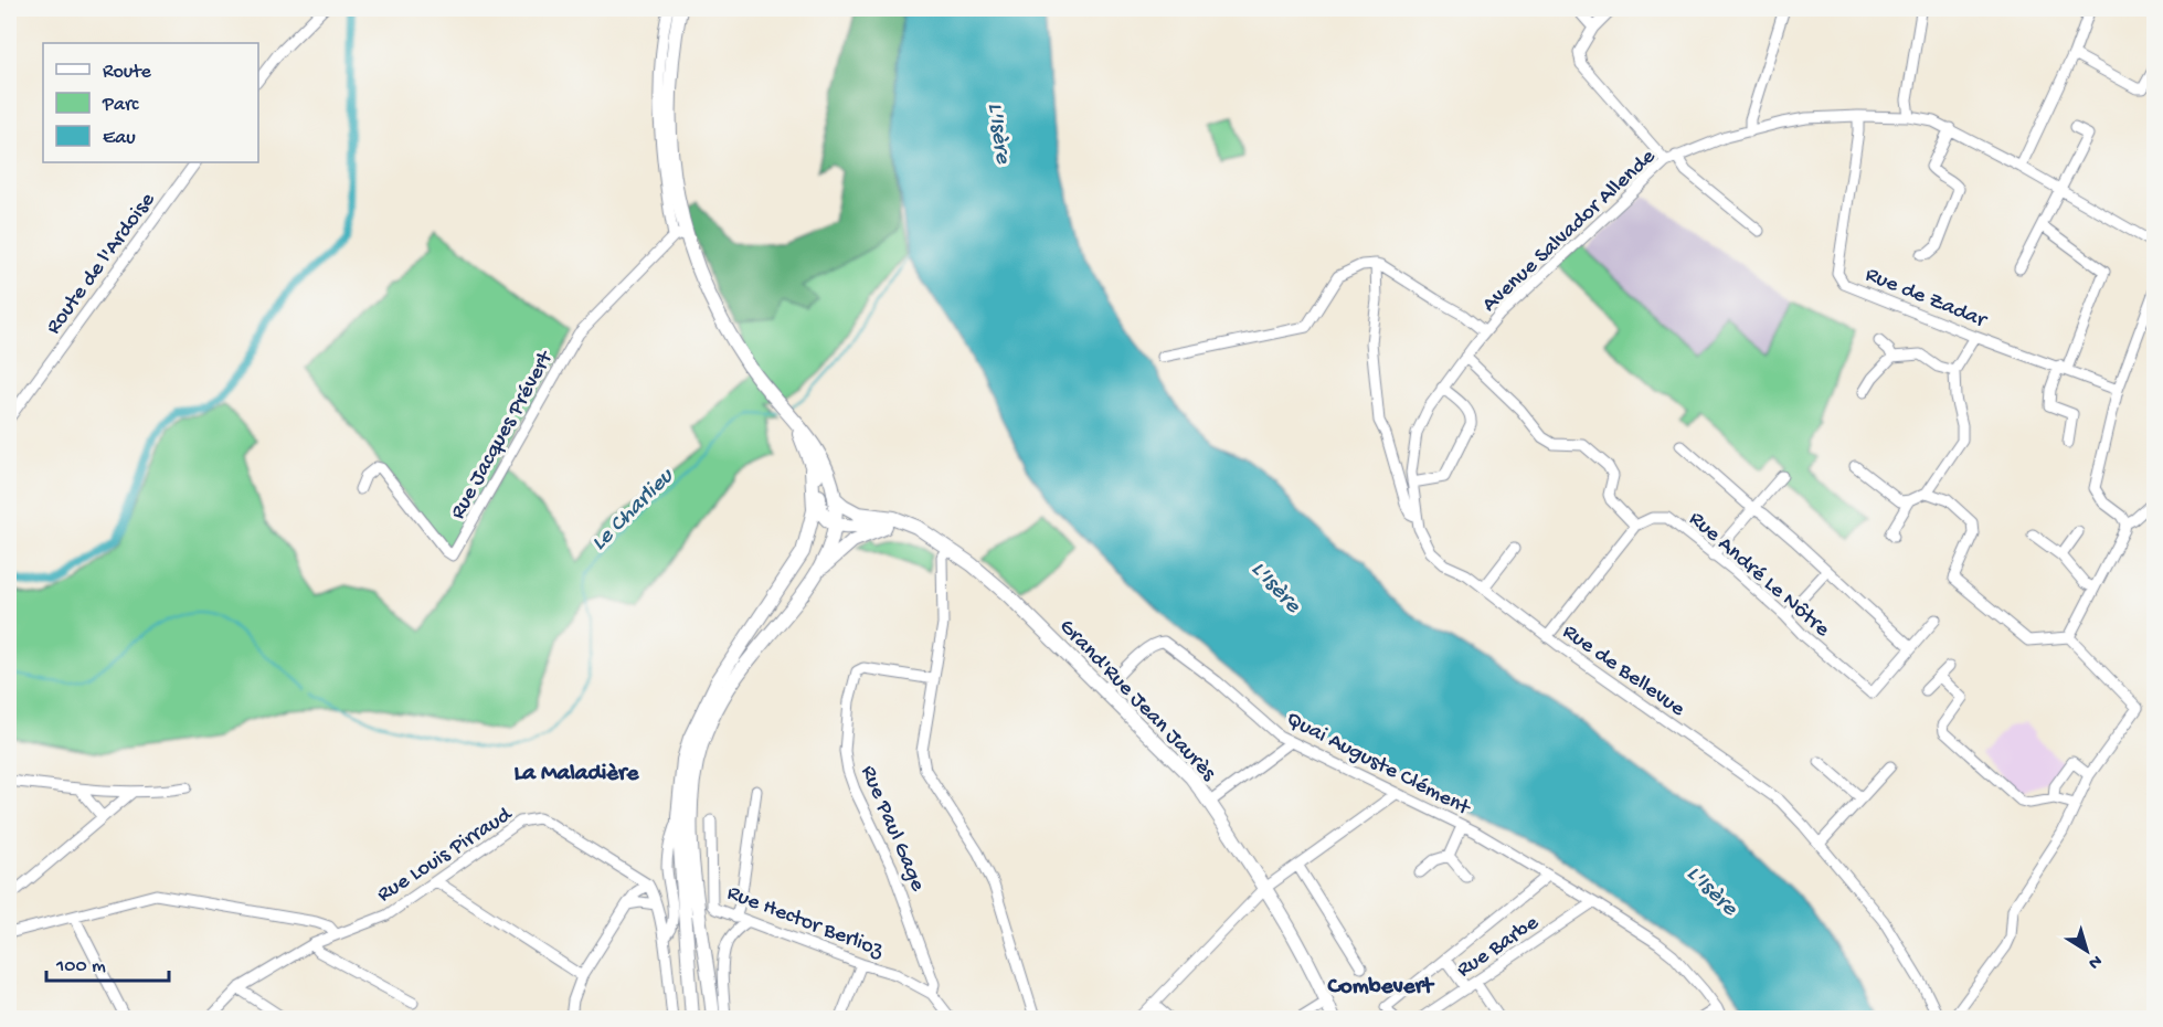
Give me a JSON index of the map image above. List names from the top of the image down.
{
  "streets": {
    "main road": ["Grand'Rue Jean Jaurès"],
    "street": [
      "Avenue Salvador Allende",
      "Route de l'Ardoise",
      "Rue de Zadar",
      "Rue Jacques Prévert",
      "Rue André Le Nôtre",
      "Rue de Bellevue",
      "Quai Auguste Clément",
      "Rue Paul Gage",
      "Rue Louis Pirraud",
      "Rue Hector Berlioz",
      "Rue Barbe"
    ]
  },
  "crossings": [
    ["Avenue Salvador Allende", "Rue de Zadar"],
    ["Avenue Salvador Allende", "Rue de Bellevue"],
    ["Grand'Rue Jean Jaurès", "Quai Auguste Clément"],
    ["Quai Auguste Clément", "Rue Barbe"],
    ["Rue Paul Gage", "Rue Hector Berlioz"]
  ],
  "districts": ["La Maladière", "Combevert"],
  "water": ["L'Isère", "Le Charlieu"],
  "legend": ["Route", "Parc", "Eau"],
  "scale_bar": "100 m",
  "north": "bottom right"
}
